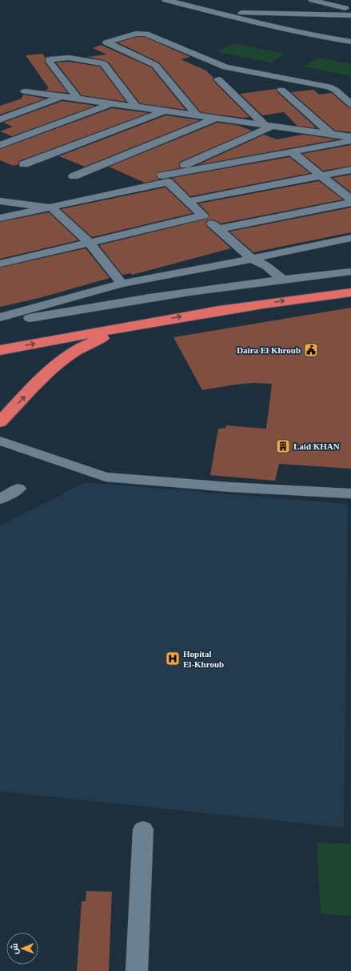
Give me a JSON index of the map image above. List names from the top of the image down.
{
  "places": {
    "public building": ["Daïra El Khroub"],
    "building": ["Laid KHAN"],
    "hospital": ["Hopital El-Khroub"]
  },
  "north": "left"
}
